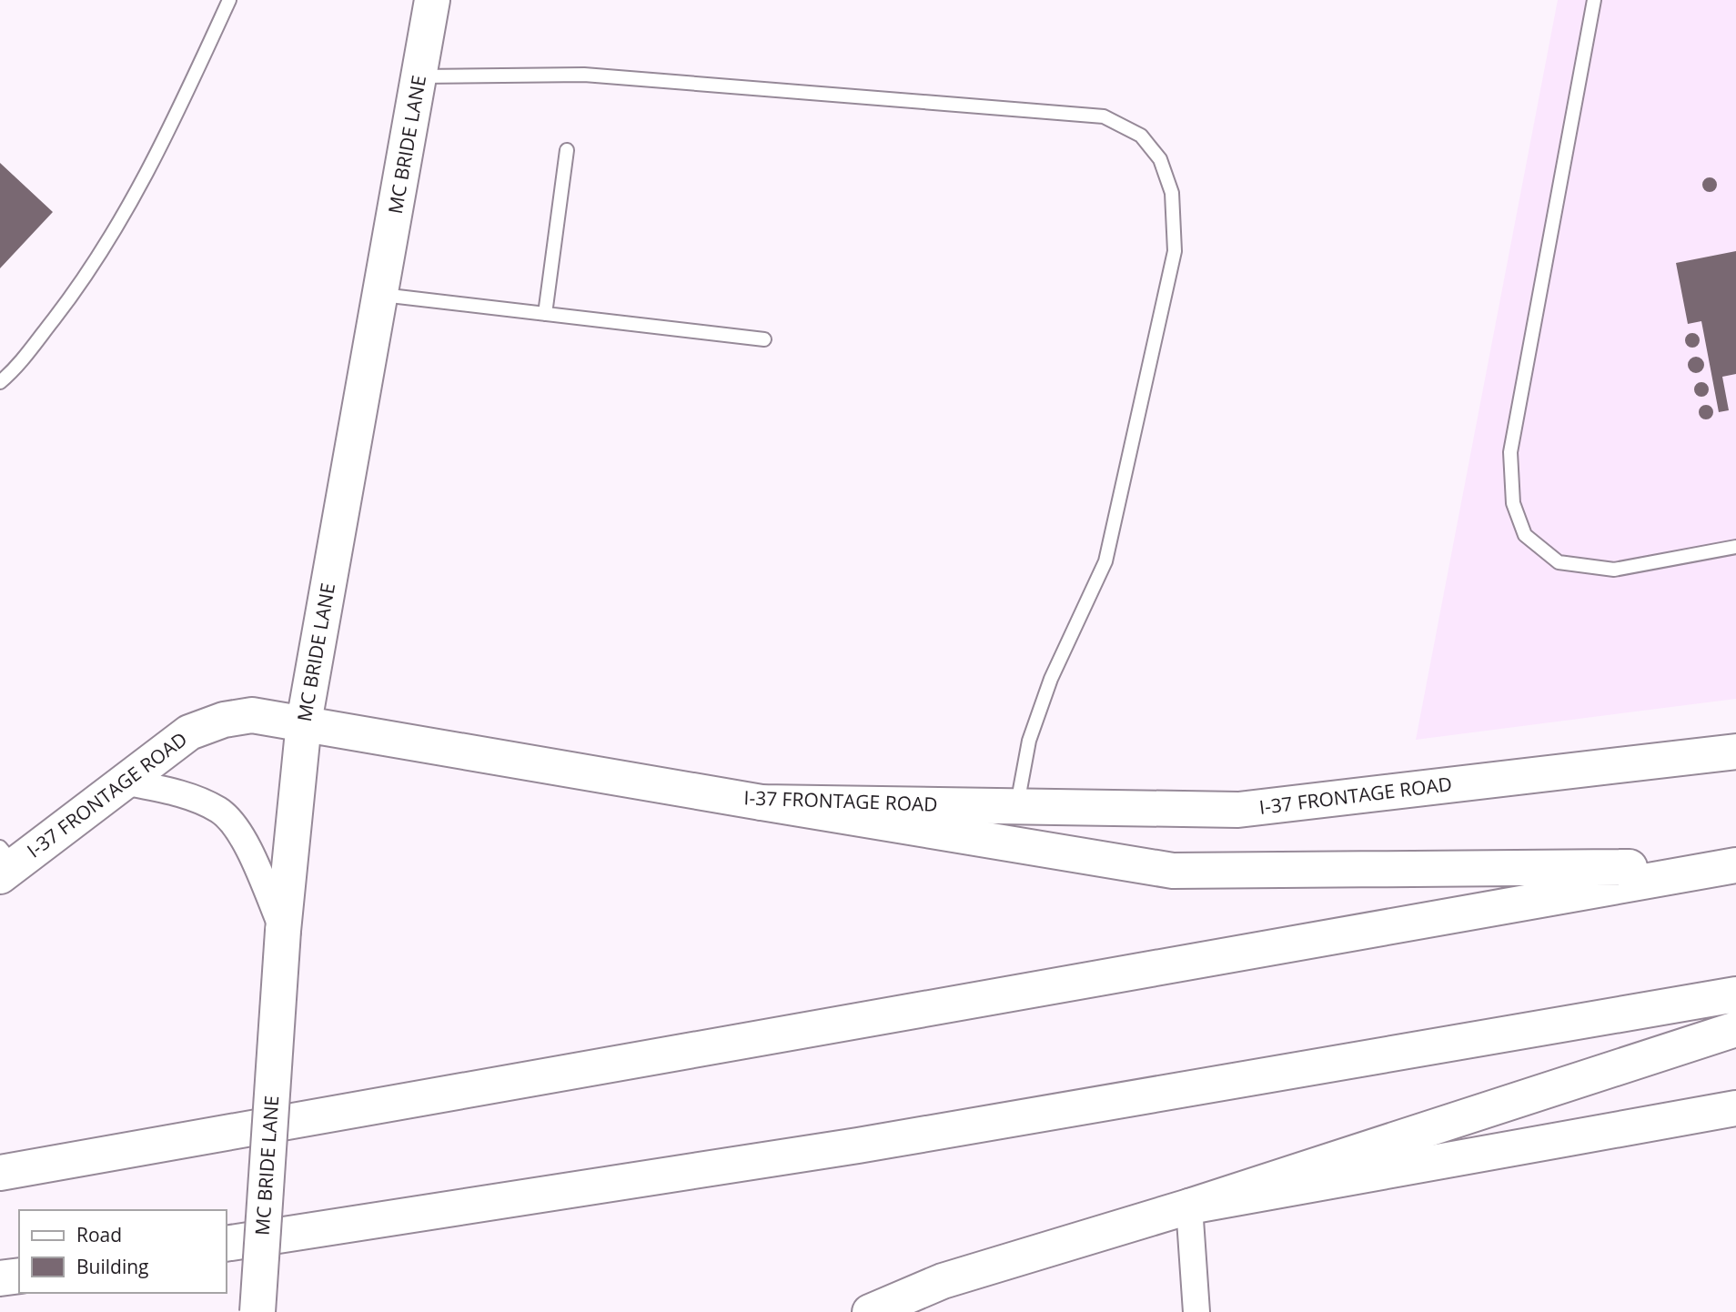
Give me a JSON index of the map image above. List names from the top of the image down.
{
  "streets": {
    "main road": ["MC BRIDE LANE", "I-37 FRONTAGE ROAD"]
  },
  "crossings": [
    ["MC BRIDE LANE", "I-37 FRONTAGE ROAD"]
  ],
  "legend": ["Road", "Building"]
}
